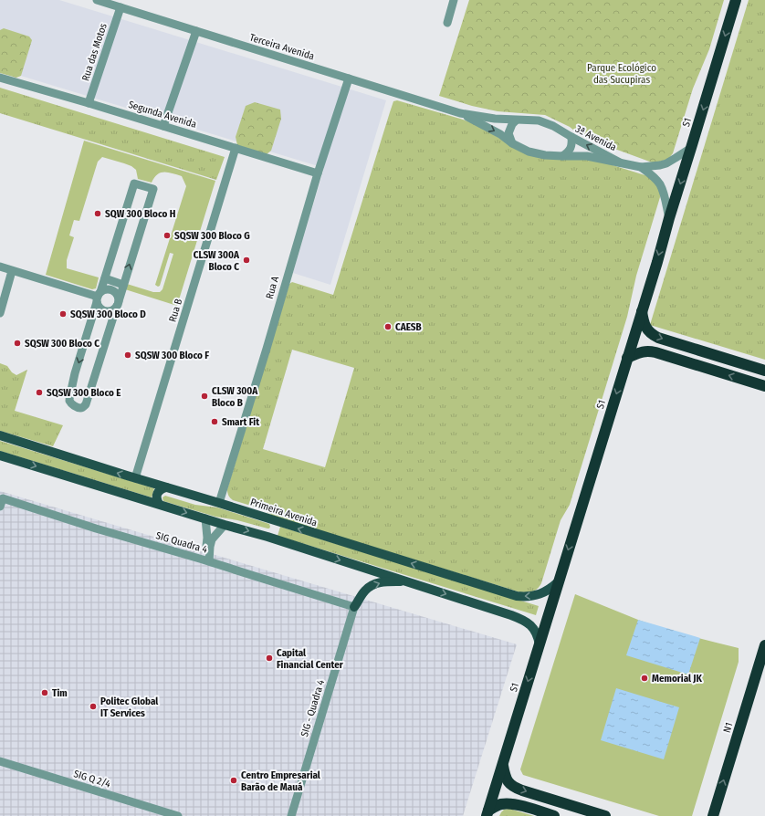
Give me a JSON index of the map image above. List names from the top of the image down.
{
  "streets": {
    "highway": ["S1", "N1"],
    "main road": ["Primeira Avenida"],
    "street": [
      "Terceira Avenida",
      "Rua das Motos",
      "Segunda Avenida",
      "3ª Avenida",
      "Rua A",
      "Rua B",
      "SIG Quadra 4",
      "SIG - Quadra 4",
      "SIG Q 2/4"
    ]
  },
  "crossings": [
    ["Terceira Avenida", "Rua das Motos"],
    ["Terceira Avenida", "3ª Avenida"],
    ["Terceira Avenida", "Rua A"],
    ["Rua das Motos", "Segunda Avenida"],
    ["Segunda Avenida", "Rua A"],
    ["Segunda Avenida", "Rua B"],
    ["S1", "Primeira Avenida"],
    ["Rua A", "Primeira Avenida"],
    ["Rua B", "Primeira Avenida"],
    ["SIG Quadra 4", "SIG - Quadra 4"]
  ],
  "one_way": ["S1", "N1"],
  "parks": ["Parque Ecológico das Sucupiras"],
  "places": [
    "SQW 300 Bloco H",
    "SQSW 300 Bloco G",
    "CLSW 300A Bloco C",
    "SQSW 300 Bloco D",
    "CAESB",
    "SQSW 300 Bloco C",
    "SQSW 300 Bloco F",
    "SQSW 300 Bloco E",
    "CLSW 300A Bloco B",
    "Smart Fit",
    "Capital Financial Center",
    "Memorial JK",
    "Tim",
    "Politec Global IT Services",
    "Centro Empresarial Barão de Mauá"
  ]
}
